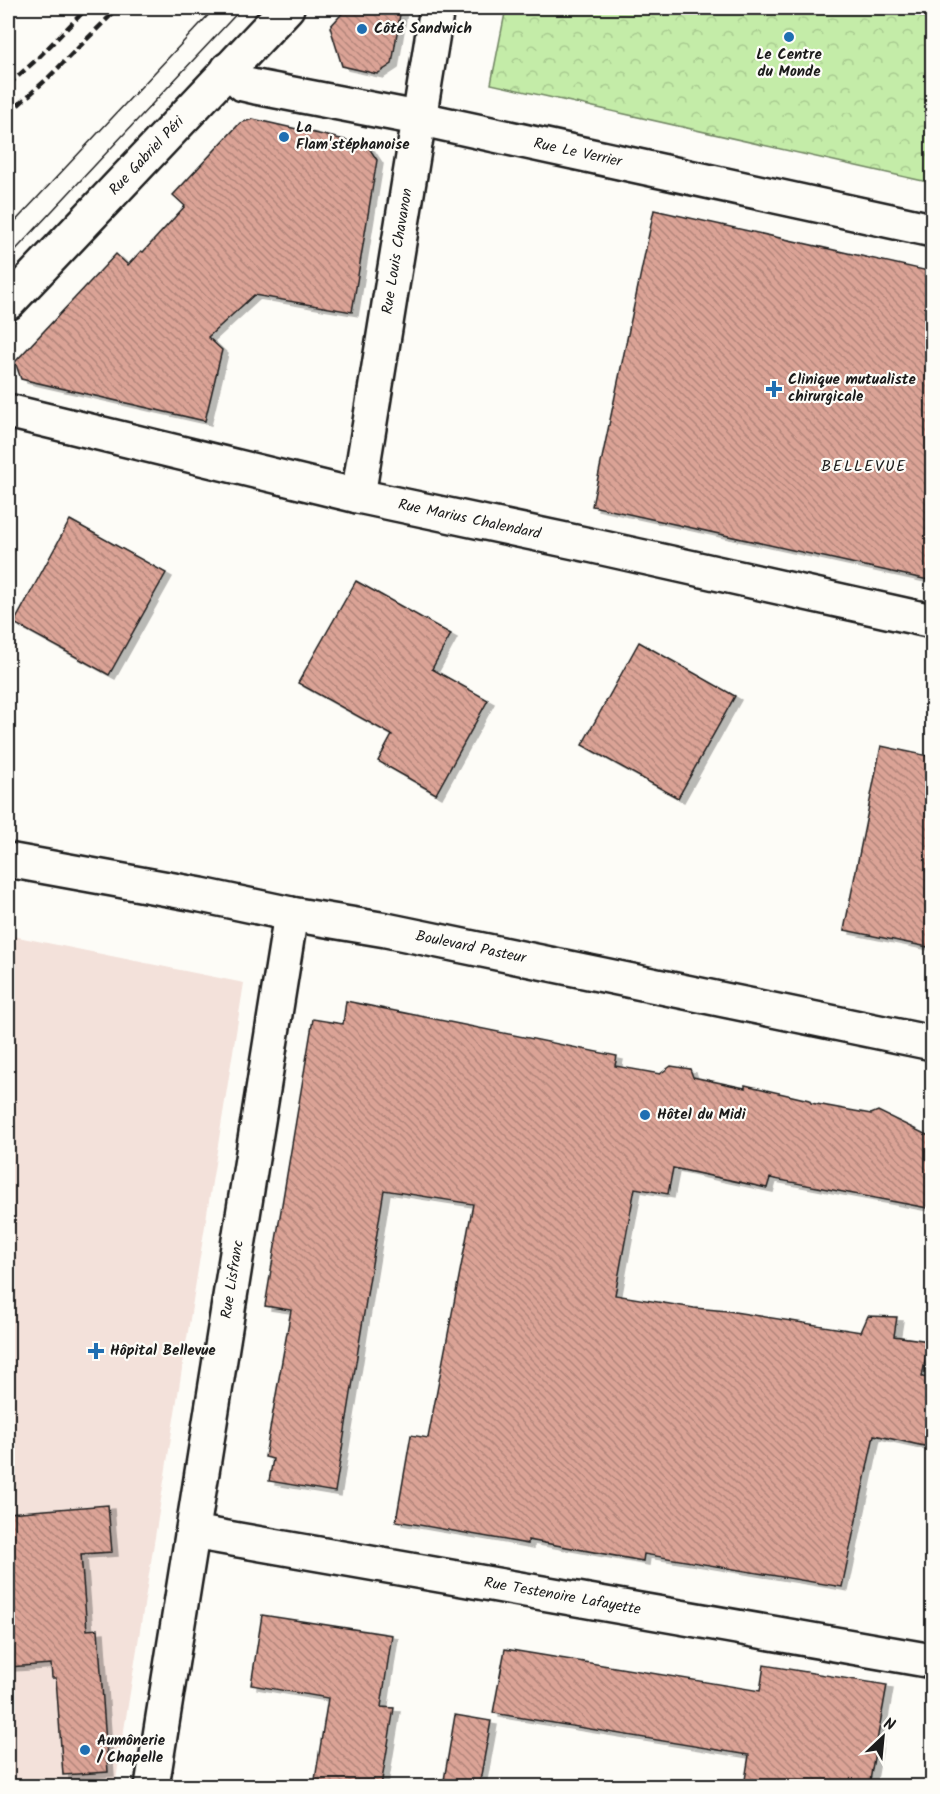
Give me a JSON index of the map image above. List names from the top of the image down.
{
  "streets": {
    "street": [
      "Rue Le Verrier",
      "Rue Gabriel Péri",
      "Rue Louis Chavanon",
      "Rue Marius Chalendard",
      "Boulevard Pasteur",
      "Rue Lisfranc",
      "Rue Testenoire Lafayette"
    ]
  },
  "crossings": [
    ["Rue Le Verrier", "Rue Gabriel Péri"],
    ["Rue Le Verrier", "Rue Louis Chavanon"],
    ["Rue Louis Chavanon", "Rue Marius Chalendard"],
    ["Boulevard Pasteur", "Rue Lisfranc"],
    ["Rue Lisfranc", "Rue Testenoire Lafayette"]
  ],
  "districts": ["BELLEVUE"],
  "places": {
    "other": [
      "Côté Sandwich",
      "Le Centre du Monde",
      "La Flam'stéphanoise",
      "Hôtel du Midi",
      "Aumônerie / Chapelle"
    ],
    "health": ["Clinique mutualiste chirurgicale", "Hôpital Bellevue"]
  },
  "north": "top right"
}
